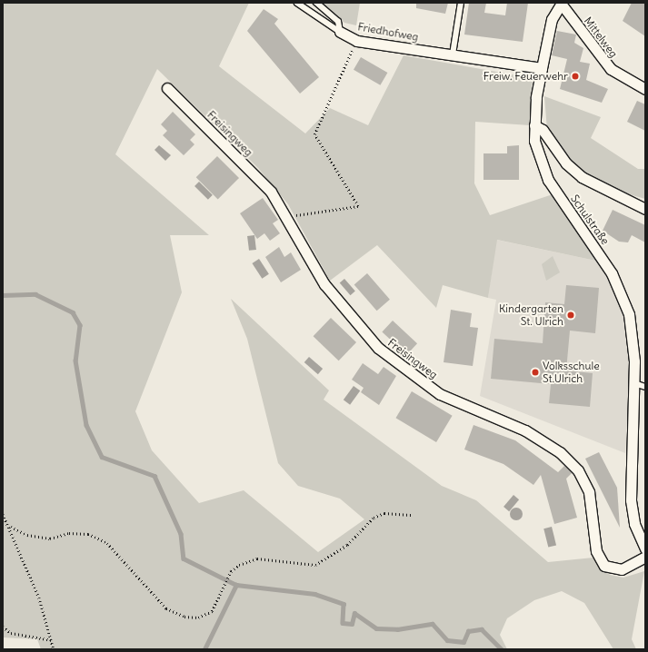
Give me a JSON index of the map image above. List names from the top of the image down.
{
  "streets": {
    "street": [
      "Friedhofweg",
      "Mittelweg",
      "Freisingweg",
      "Schulstraße"
    ]
  },
  "crossings": [
    ["Friedhofweg", "Schulstraße"],
    ["Mittelweg", "Schulstraße"]
  ],
  "places": ["Freiw. Feuerwehr", "Kindergarten St. Ulrich", "Volksschule St.Ulrich"]
}
